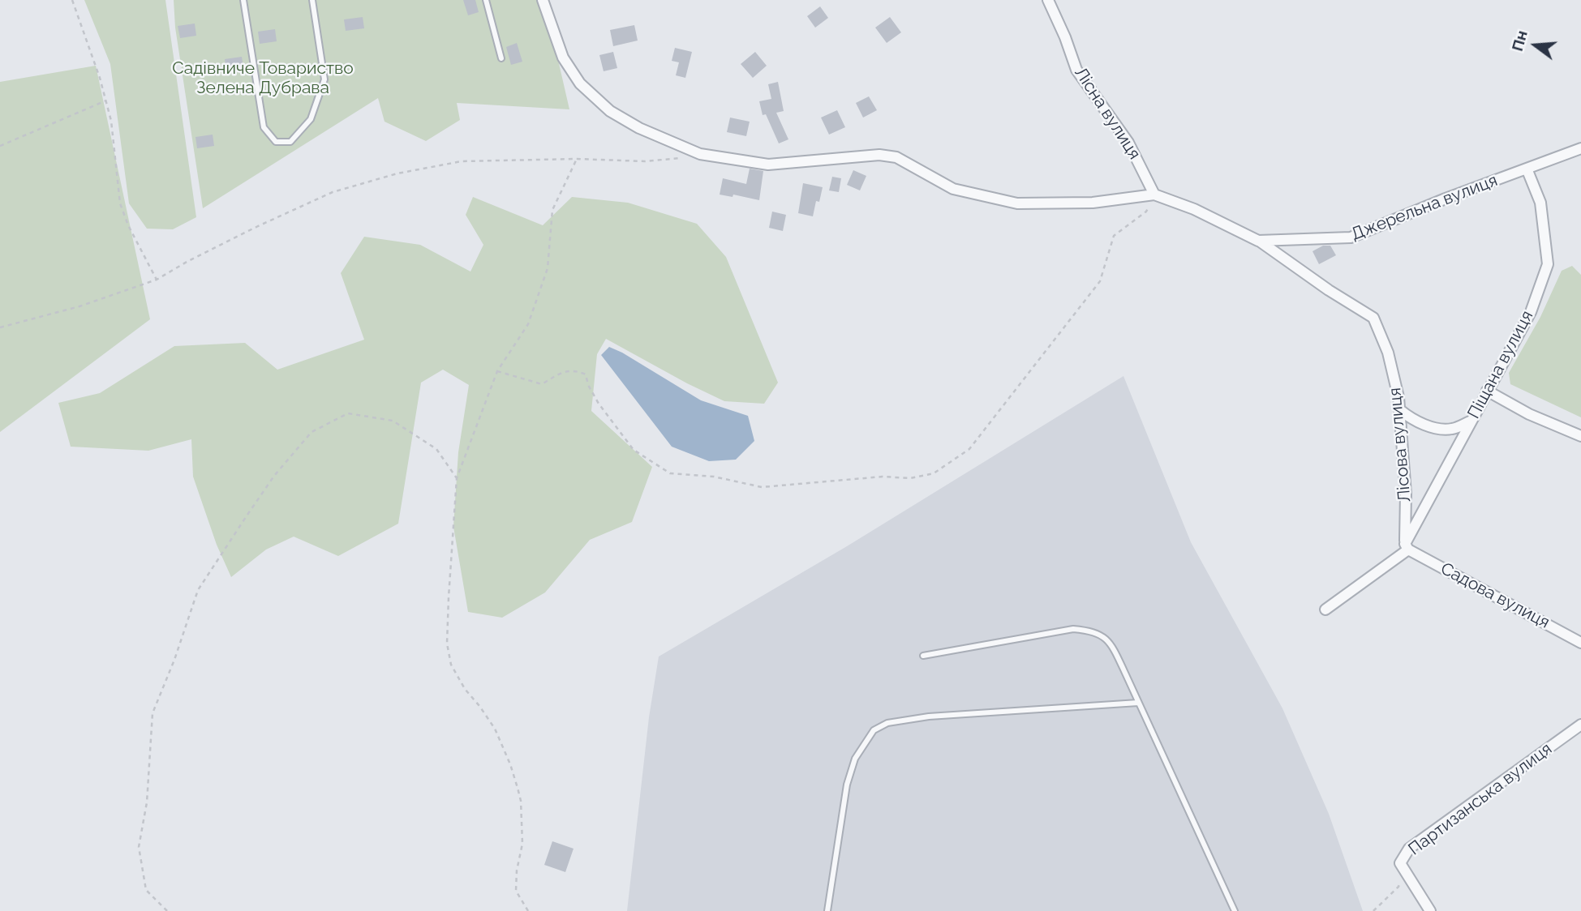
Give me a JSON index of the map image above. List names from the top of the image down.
{
  "streets": {
    "street": [
      "Лісна вулиця",
      "Джерельна вулиця",
      "Піщана вулиця",
      "Лісова вулиця",
      "Садова вулиця",
      "Партизанська вулиця"
    ]
  },
  "crossings": [
    ["Лісна вулиця", "Джерельна вулиця"],
    ["Джерельна вулиця", "Піщана вулиця"],
    ["Джерельна вулиця", "Лісова вулиця"],
    ["Піщана вулиця", "Лісова вулиця"],
    ["Піщана вулиця", "Садова вулиця"],
    ["Лісова вулиця", "Садова вулиця"]
  ],
  "parks": ["Садівниче Товариство Зелена Дубрава"],
  "north": "left"
}
